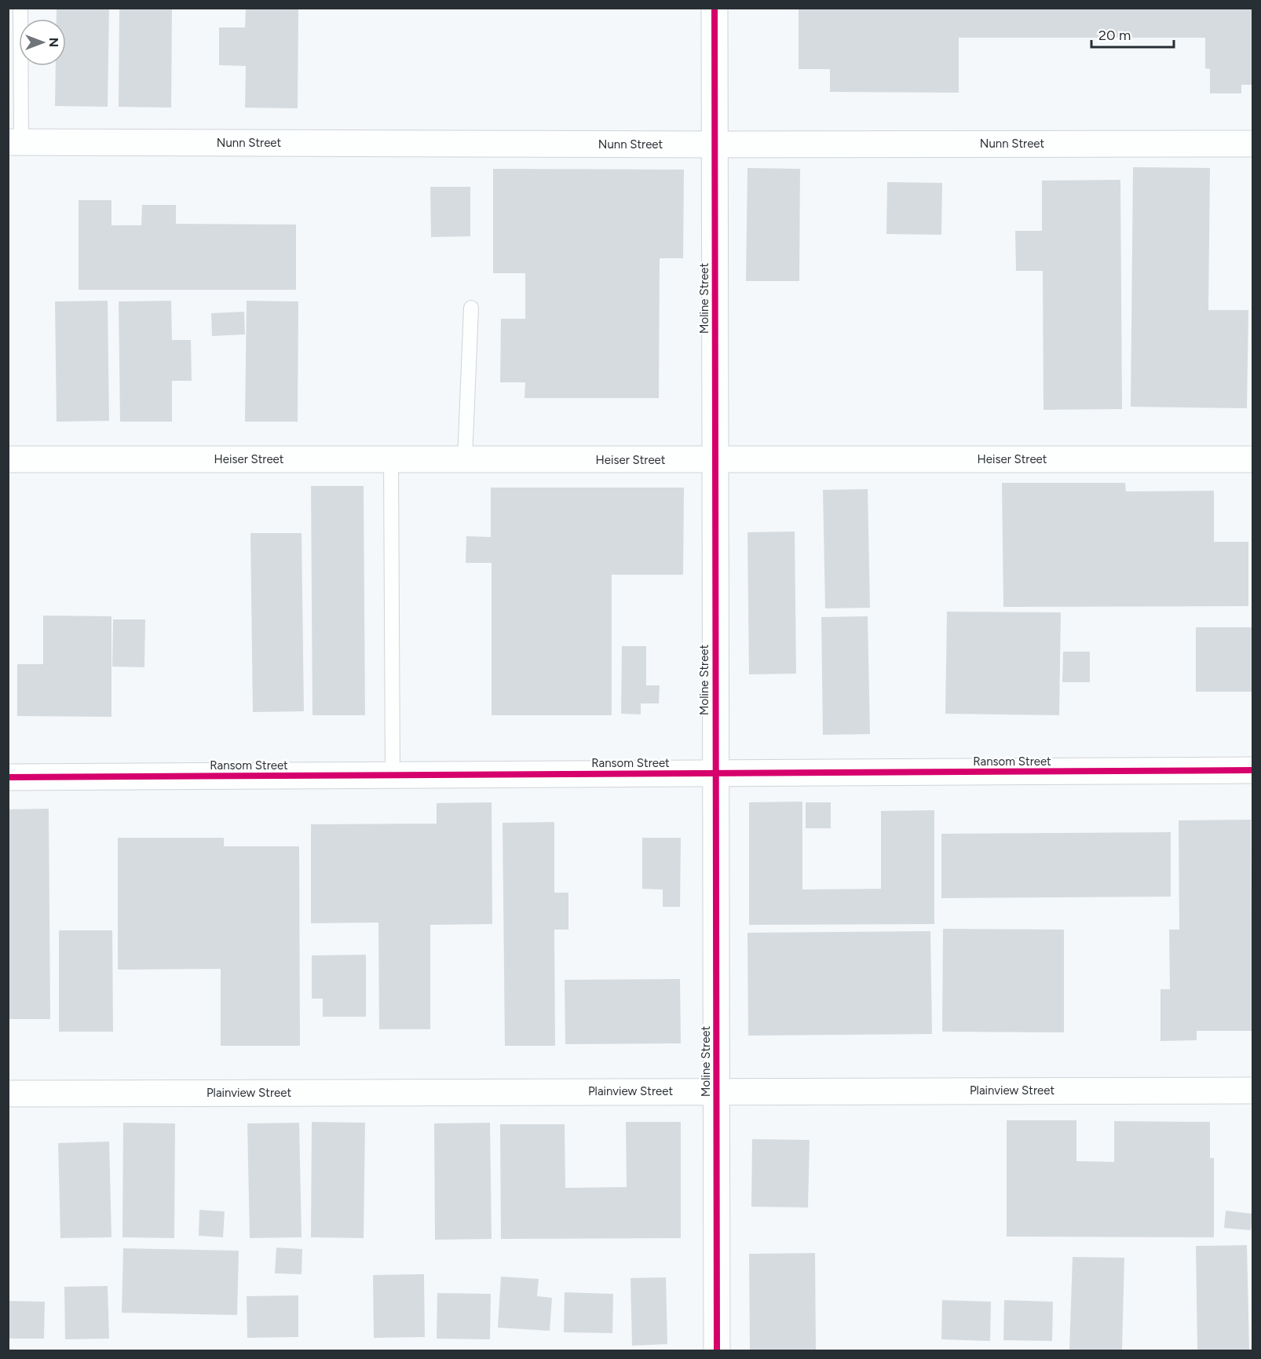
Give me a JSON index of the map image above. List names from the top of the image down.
{
  "streets": {
    "street": [
      "Nunn Street",
      "Moline Street",
      "Heiser Street",
      "Ransom Street",
      "Plainview Street"
    ]
  },
  "crossings": [
    ["Nunn Street", "Moline Street"],
    ["Moline Street", "Heiser Street"],
    ["Moline Street", "Ransom Street"],
    ["Moline Street", "Plainview Street"]
  ],
  "scale_bar": "20 m",
  "north": "right"
}
